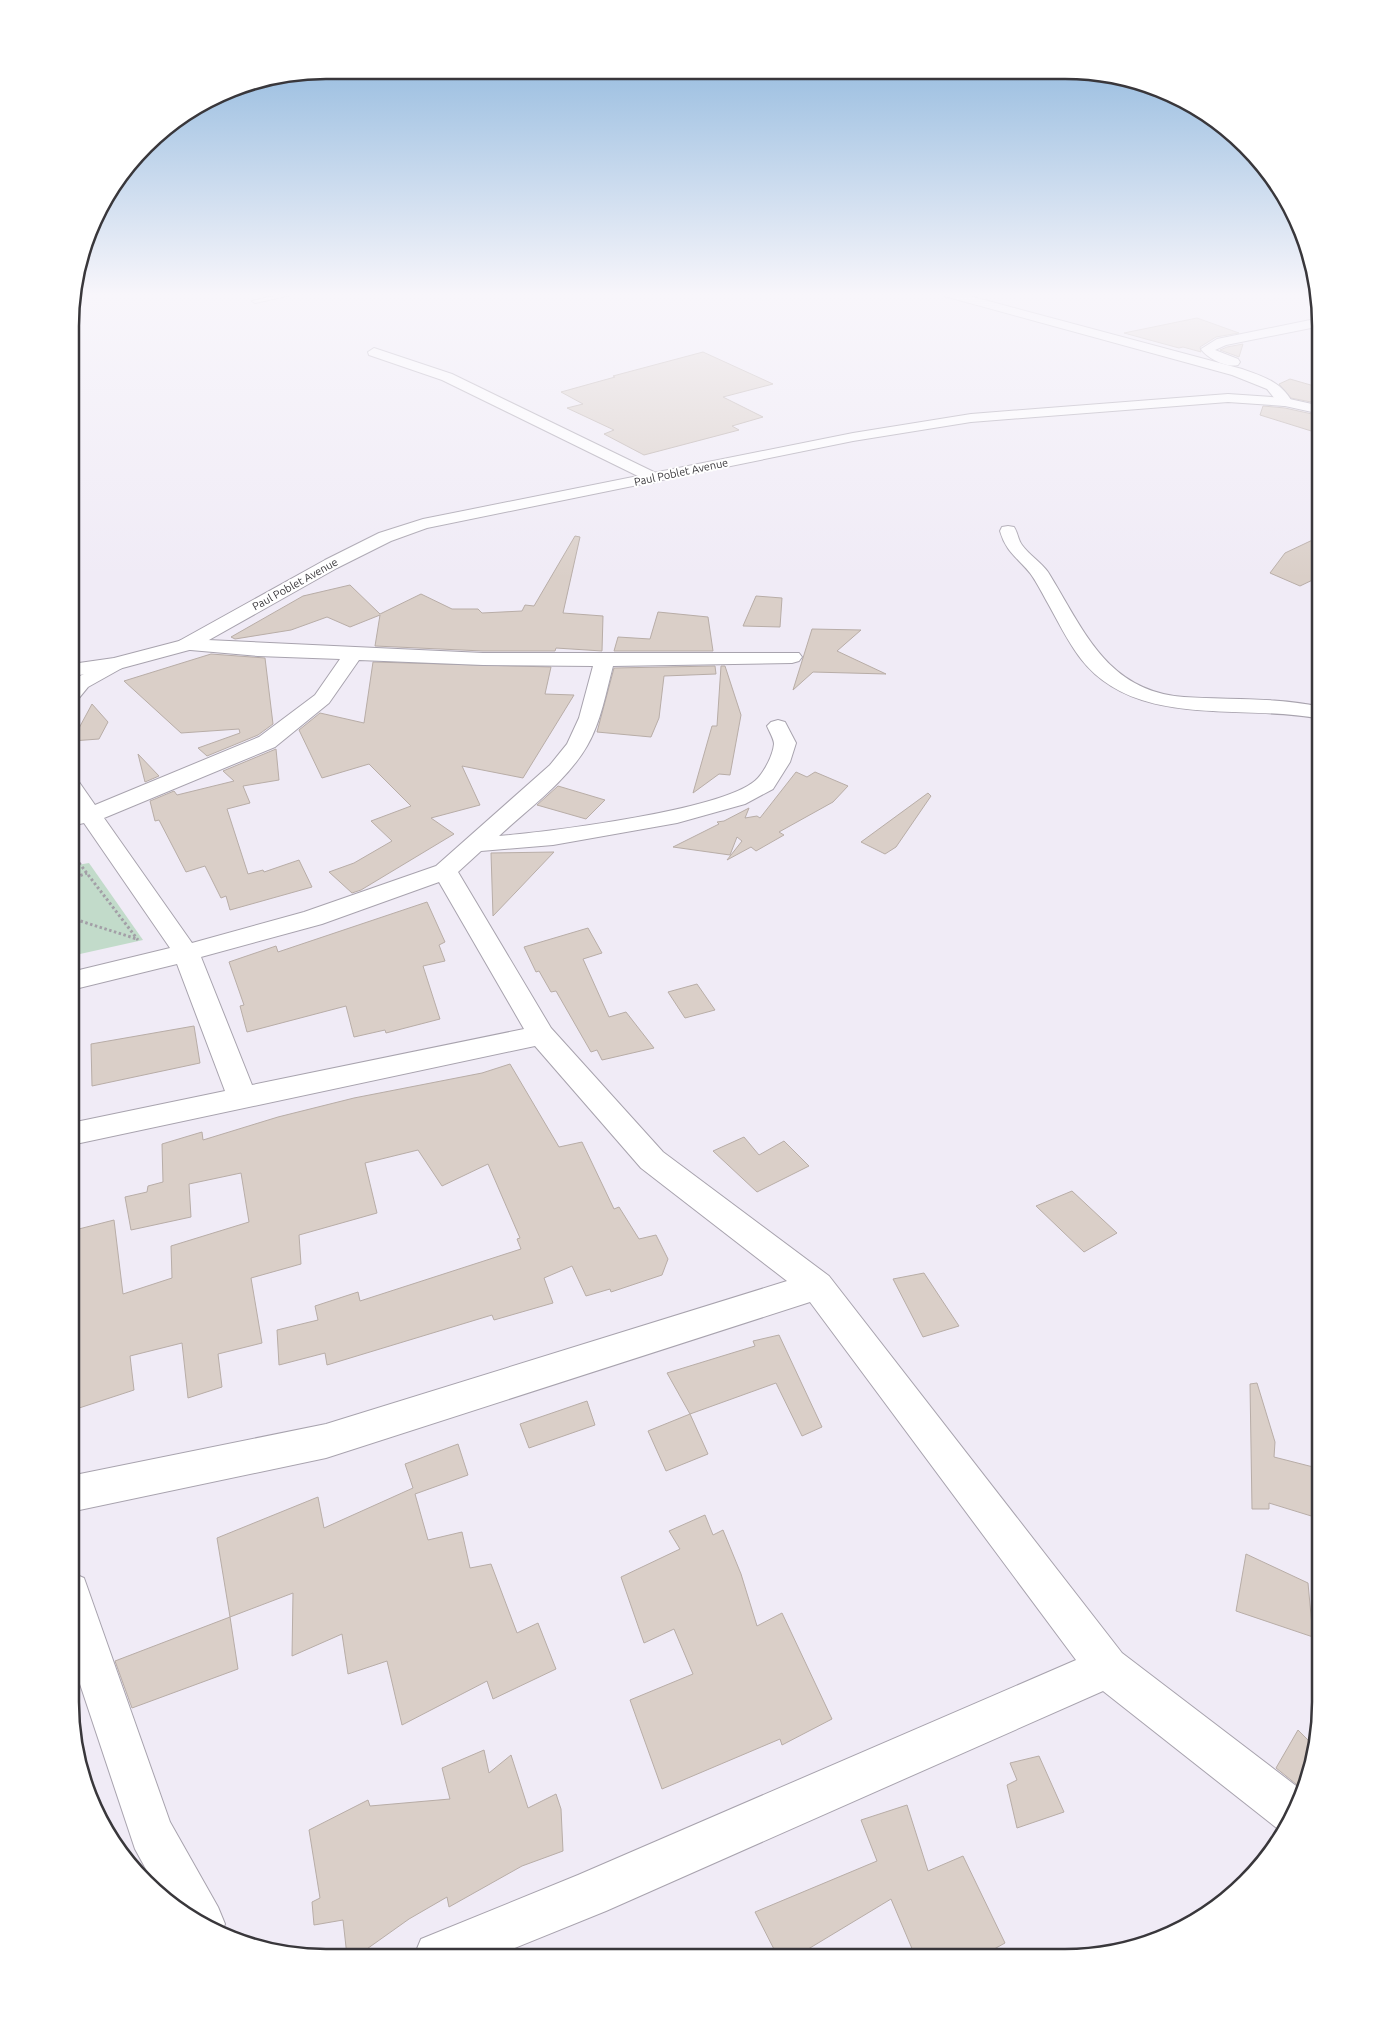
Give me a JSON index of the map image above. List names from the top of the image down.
{
  "streets": {
    "street": ["Paul Poblet Avenue"]
  }
}
